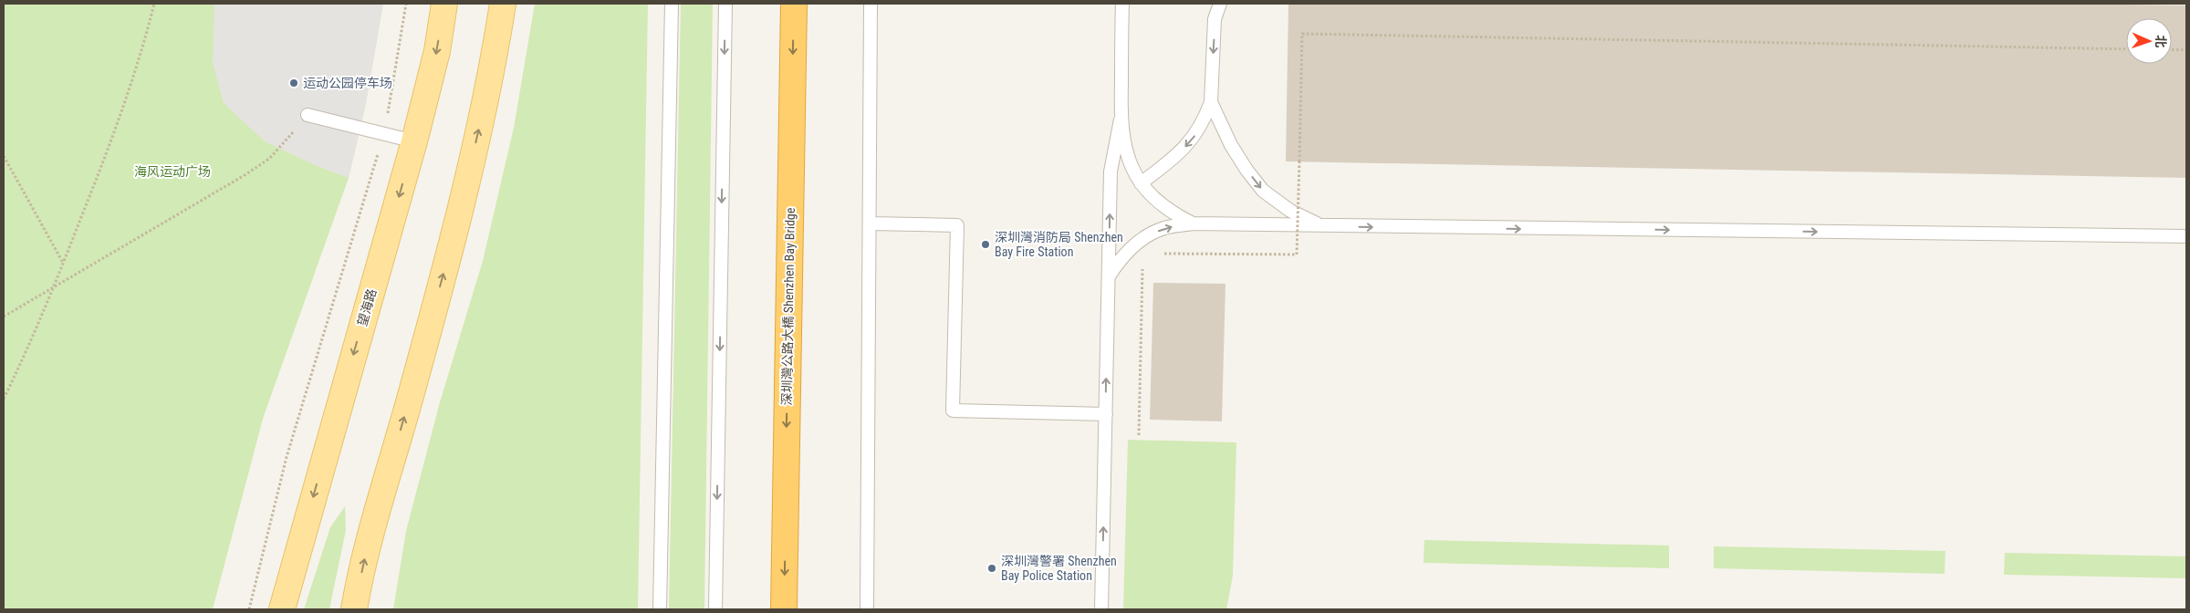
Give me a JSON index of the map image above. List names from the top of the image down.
{
  "streets": {
    "highway": ["深圳灣公路大橋 Shenzhen Bay Bridge"],
    "main road": ["望海路"]
  },
  "one_way": ["深圳灣公路大橋 Shenzhen Bay Bridge"],
  "parks": ["海风运动广场"],
  "places": ["运动公园停车场", "深圳灣消防局 Shenzhen Bay Fire Station", "深圳灣警署 Shenzhen Bay Police Station"],
  "north": "right"
}
